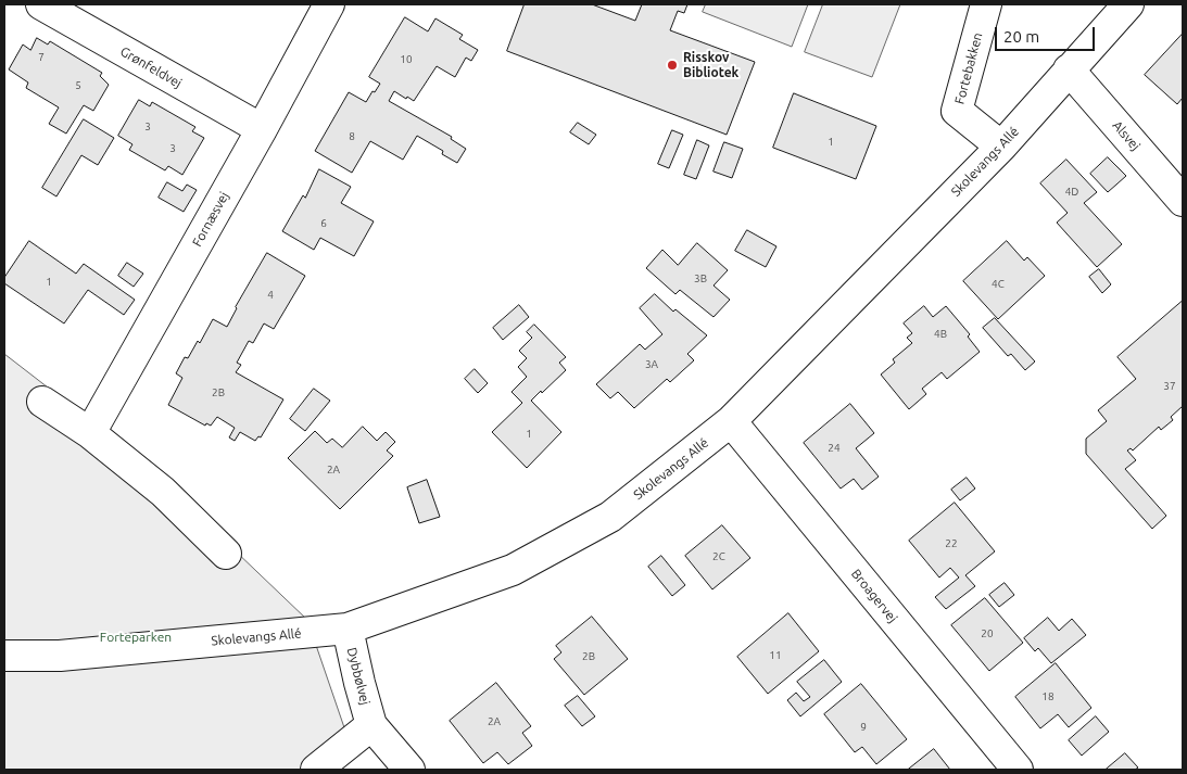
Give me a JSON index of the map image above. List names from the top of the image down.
{
  "streets": {
    "street": [
      "Grønfeldvej",
      "Fortebakken",
      "Alsvej",
      "Skolevangs Allé",
      "Fornæsvej",
      "Broagervej",
      "Dybbølvej"
    ]
  },
  "crossings": [
    ["Grønfeldvej", "Fornæsvej"],
    ["Fortebakken", "Skolevangs Allé"],
    ["Alsvej", "Skolevangs Allé"],
    ["Skolevangs Allé", "Broagervej"],
    ["Skolevangs Allé", "Dybbølvej"]
  ],
  "parks": ["Forteparken"],
  "places": ["Risskov Bibliotek"],
  "house_numbers": [
    "7",
    "10",
    "5",
    "3",
    "8",
    "1",
    "3",
    "4D",
    "6",
    "3B",
    "1",
    "4C",
    "4",
    "4B",
    "3A",
    "37",
    "2B",
    "1",
    "24",
    "2A",
    "22",
    "2C",
    "20",
    "11",
    "2B",
    "18",
    "2A",
    "9"
  ],
  "scale_bar": "20 m"
}
